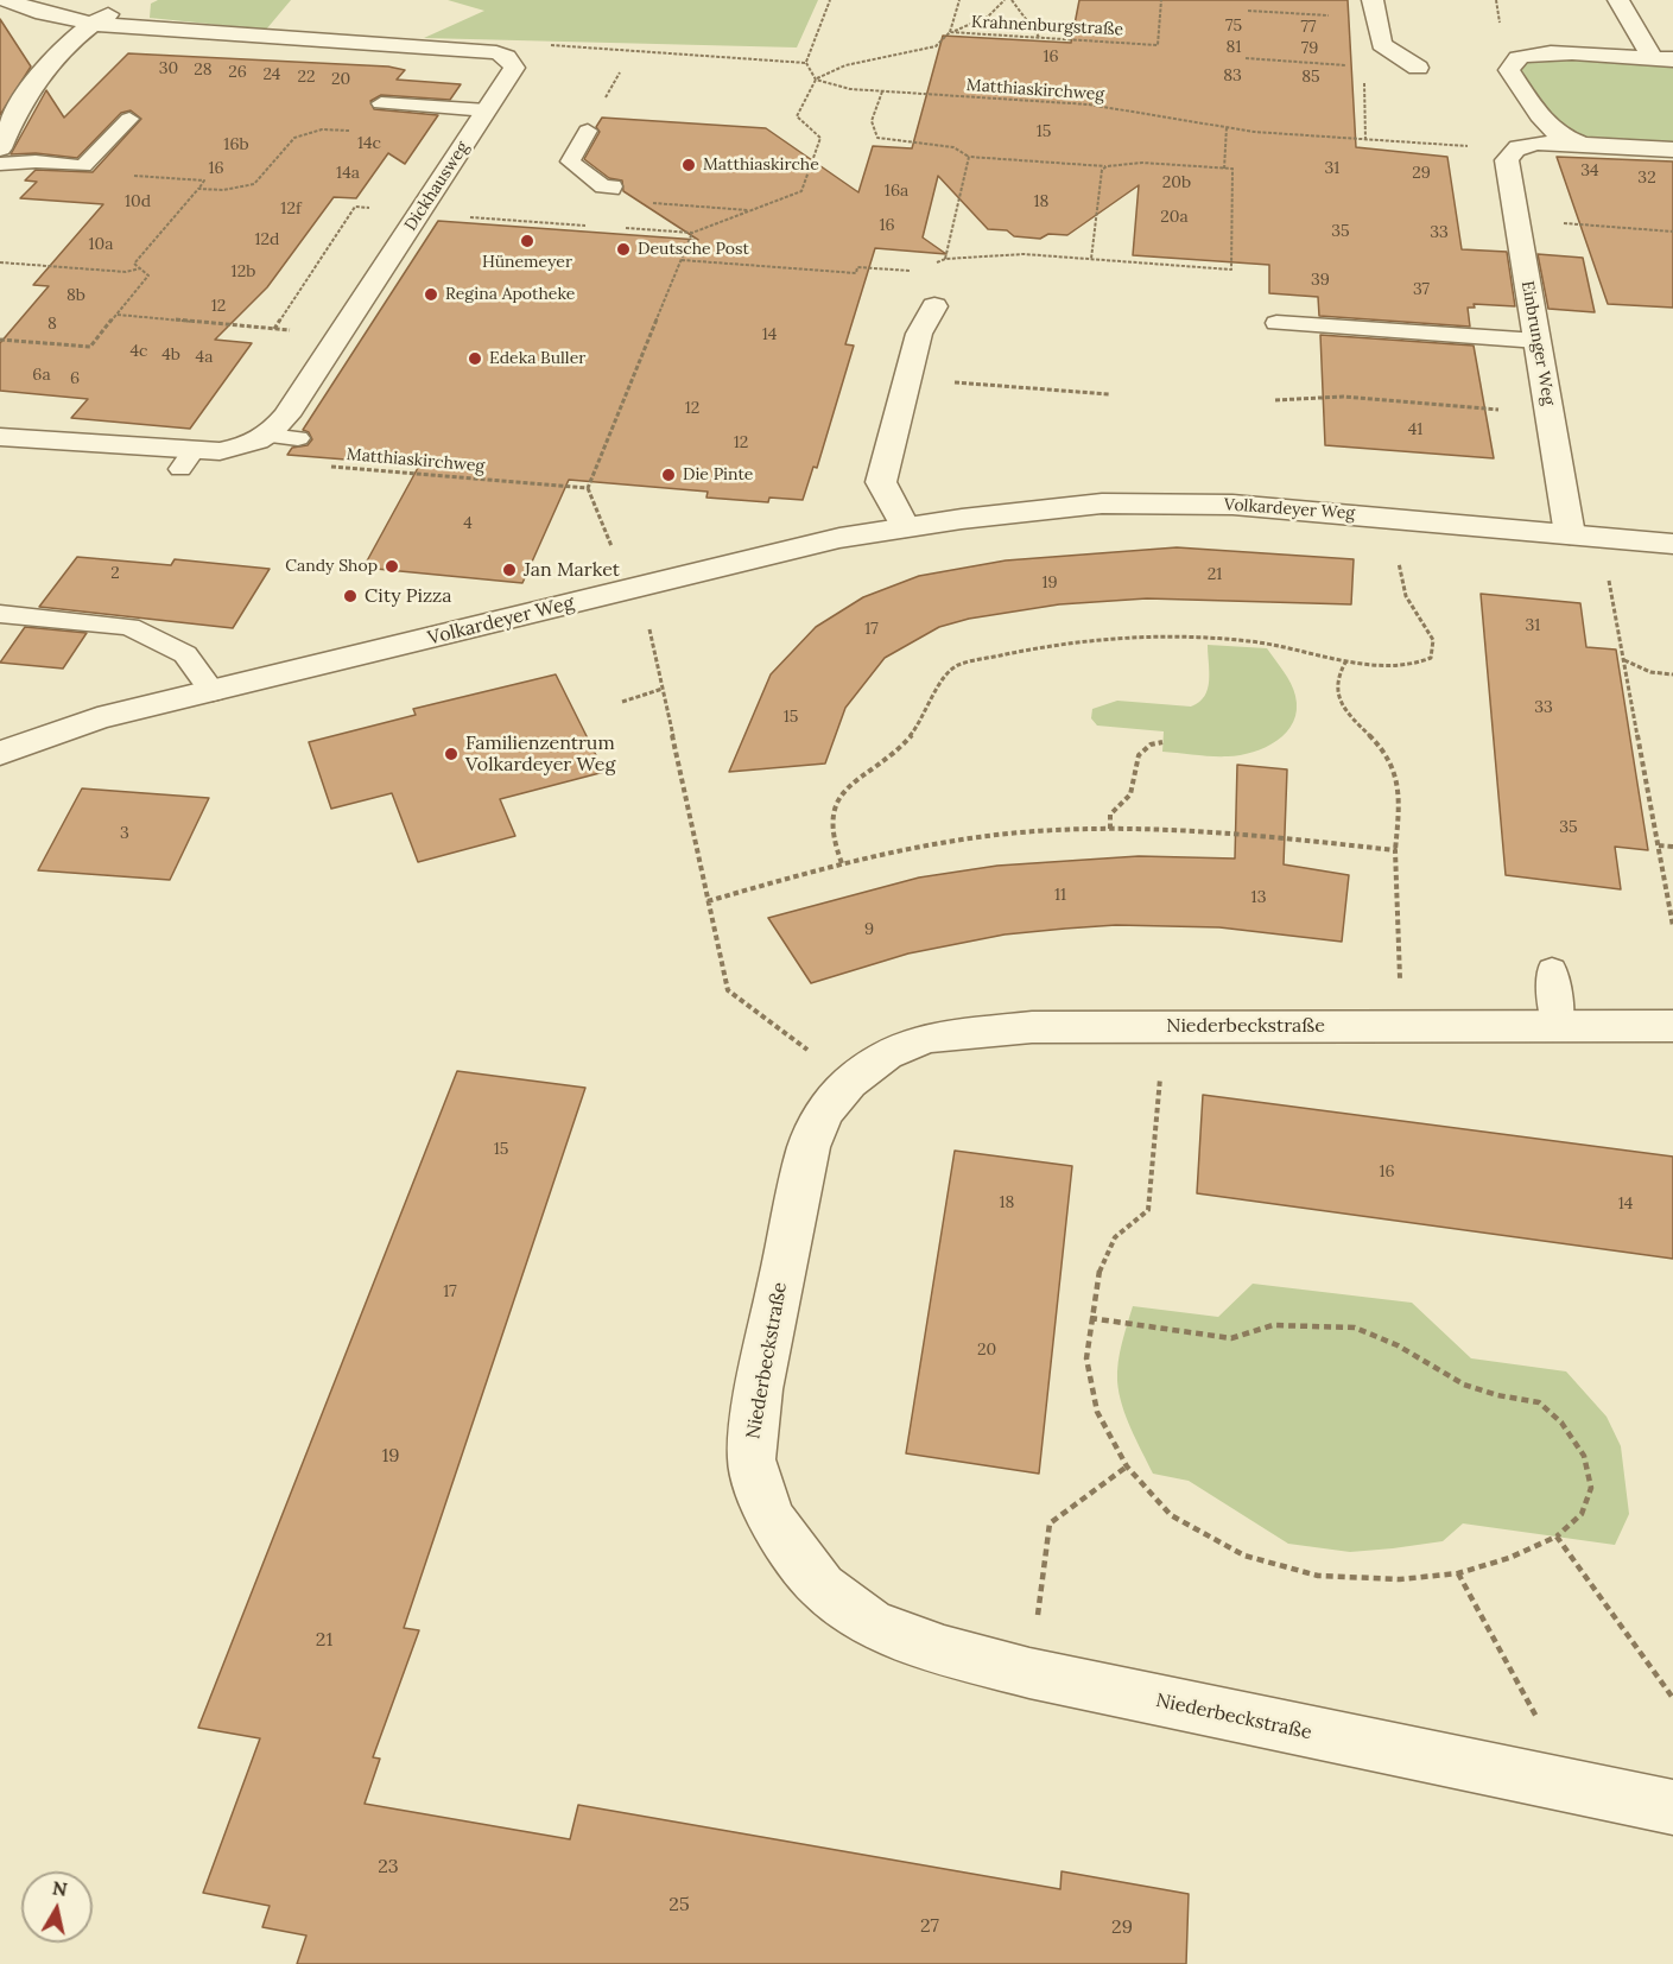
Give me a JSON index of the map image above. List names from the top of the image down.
{
  "streets": {
    "street": [
      "Dickhausweg",
      "Einbrunger Weg",
      "Volkardeyer Weg",
      "Niederbeckstraße"
    ],
    "path": ["Krahnenburgstraße", "Matthiaskirchweg"]
  },
  "crossings": [
    ["Krahnenburgstraße", "Matthiaskirchweg"],
    ["Matthiaskirchweg", "Einbrunger Weg"],
    ["Einbrunger Weg", "Volkardeyer Weg"]
  ],
  "places": [
    "Matthiaskirche",
    "Hünemeyer",
    "Deutsche Post",
    "Regina Apotheke",
    "Edeka Buller",
    "Die Pinte",
    "Candy Shop",
    "Jan Market",
    "City Pizza",
    "Familienzentrum Volkardeyer Weg"
  ],
  "house_numbers": [
    "75",
    "77",
    "81",
    "79",
    "16",
    "30",
    "28",
    "26",
    "24",
    "83",
    "22",
    "85",
    "20",
    "15",
    "14c",
    "16b",
    "16",
    "31",
    "34",
    "14a",
    "29",
    "32",
    "20b",
    "16a",
    "10d",
    "18",
    "12f",
    "20a",
    "16",
    "35",
    "33",
    "12d",
    "10a",
    "12b",
    "39",
    "37",
    "8b",
    "12",
    "8",
    "14",
    "4c",
    "4b",
    "4a",
    "6a",
    "6",
    "12",
    "41",
    "12",
    "4",
    "2",
    "21",
    "19",
    "31",
    "17",
    "33",
    "15",
    "35",
    "3",
    "11",
    "13",
    "9",
    "15",
    "16",
    "18",
    "14",
    "17",
    "20",
    "19",
    "21",
    "23",
    "25",
    "27",
    "29"
  ],
  "north": "top"
}
